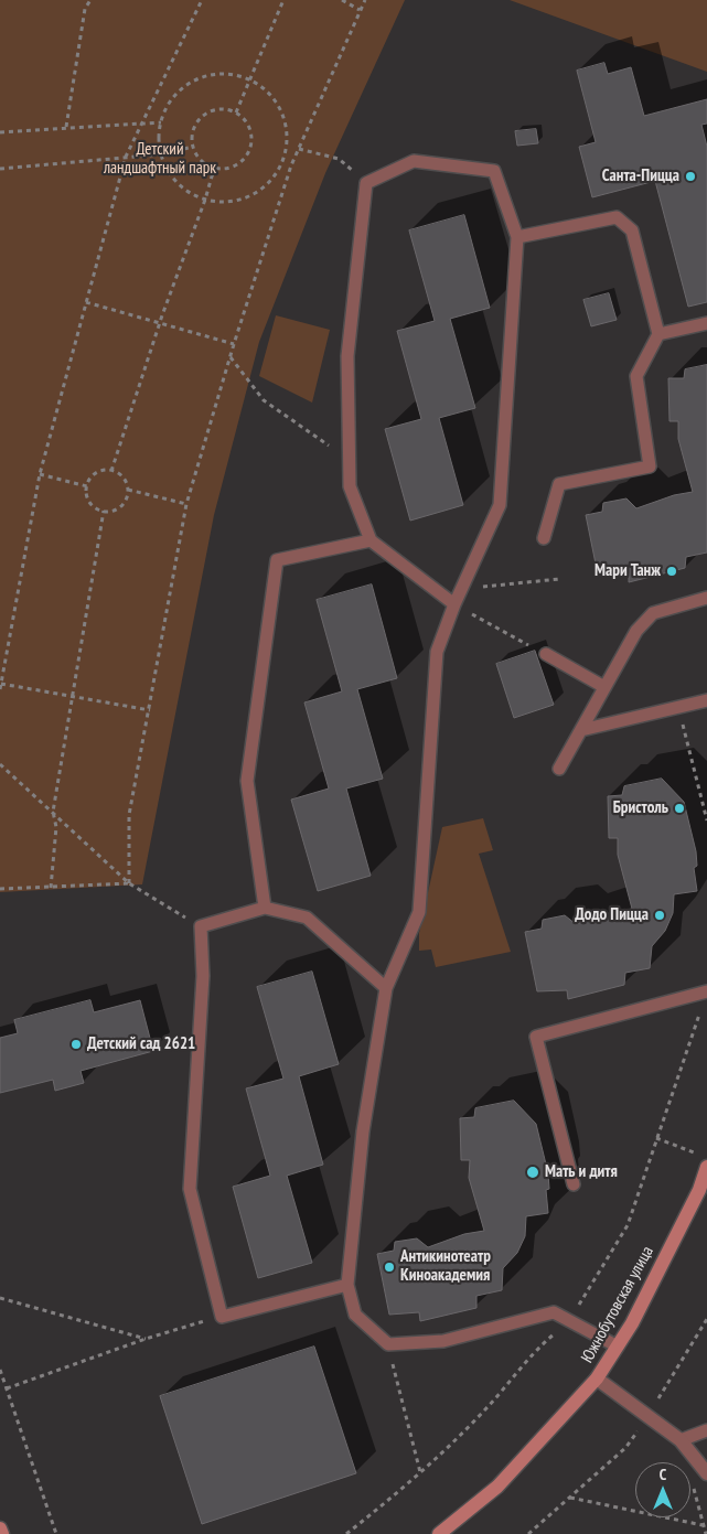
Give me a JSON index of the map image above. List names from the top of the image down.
{
  "streets": {
    "street": ["Южнобутовская улица"]
  },
  "parks": ["Детский ландшафтный парк"],
  "places": [
    "Санта-Пицца",
    "Мари Танж",
    "Бристоль",
    "Додо Пицца",
    "Детский сад 2621",
    "Мать и дитя",
    "Антикинотеатр Киноакадемия"
  ],
  "north": "top"
}
